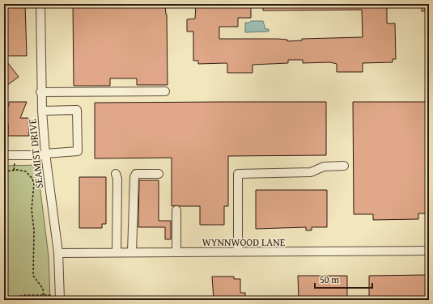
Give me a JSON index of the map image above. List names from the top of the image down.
{
  "streets": {
    "street": ["SEAMIST DRIVE", "WYNNWOOD LANE"]
  },
  "crossings": [
    ["SEAMIST DRIVE", "WYNNWOOD LANE"]
  ],
  "scale_bar": "50 m"
}
